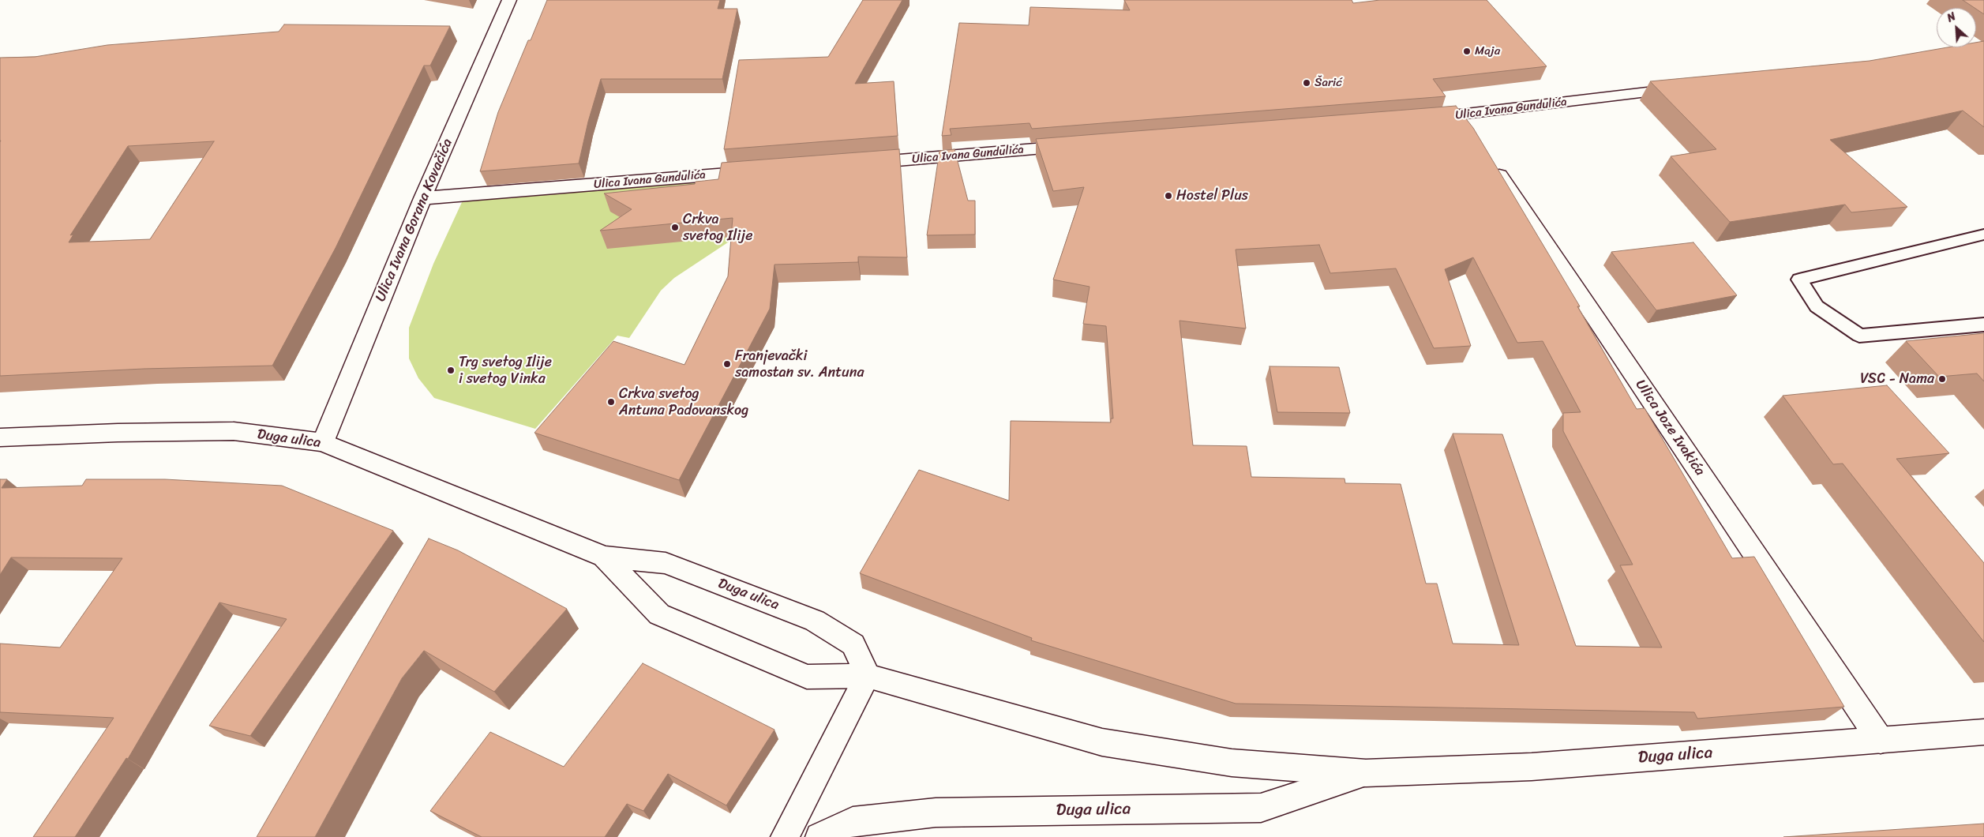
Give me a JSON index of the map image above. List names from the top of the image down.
{
  "streets": {
    "street": [
      "Ulica Ivana Gundulića",
      "Ulica Ivana Gorana Kovačića",
      "Ulica Joze Ivakića",
      "Duga ulica"
    ]
  },
  "crossings": [
    ["Ulica Ivana Gundulića", "Ulica Ivana Gorana Kovačića"],
    ["Ulica Ivana Gorana Kovačića", "Duga ulica"],
    ["Ulica Joze Ivakića", "Duga ulica"]
  ],
  "places": [
    "Maja",
    "Šarić",
    "Hostel Plus",
    "Crkva svetog Ilije",
    "Franjevački samostan sv. Antuna",
    "Trg svetog Ilije i svetog Vinka",
    "VSC - Nama",
    "Crkva svetog Antuna Padovanskog"
  ],
  "north": "top left"
}
